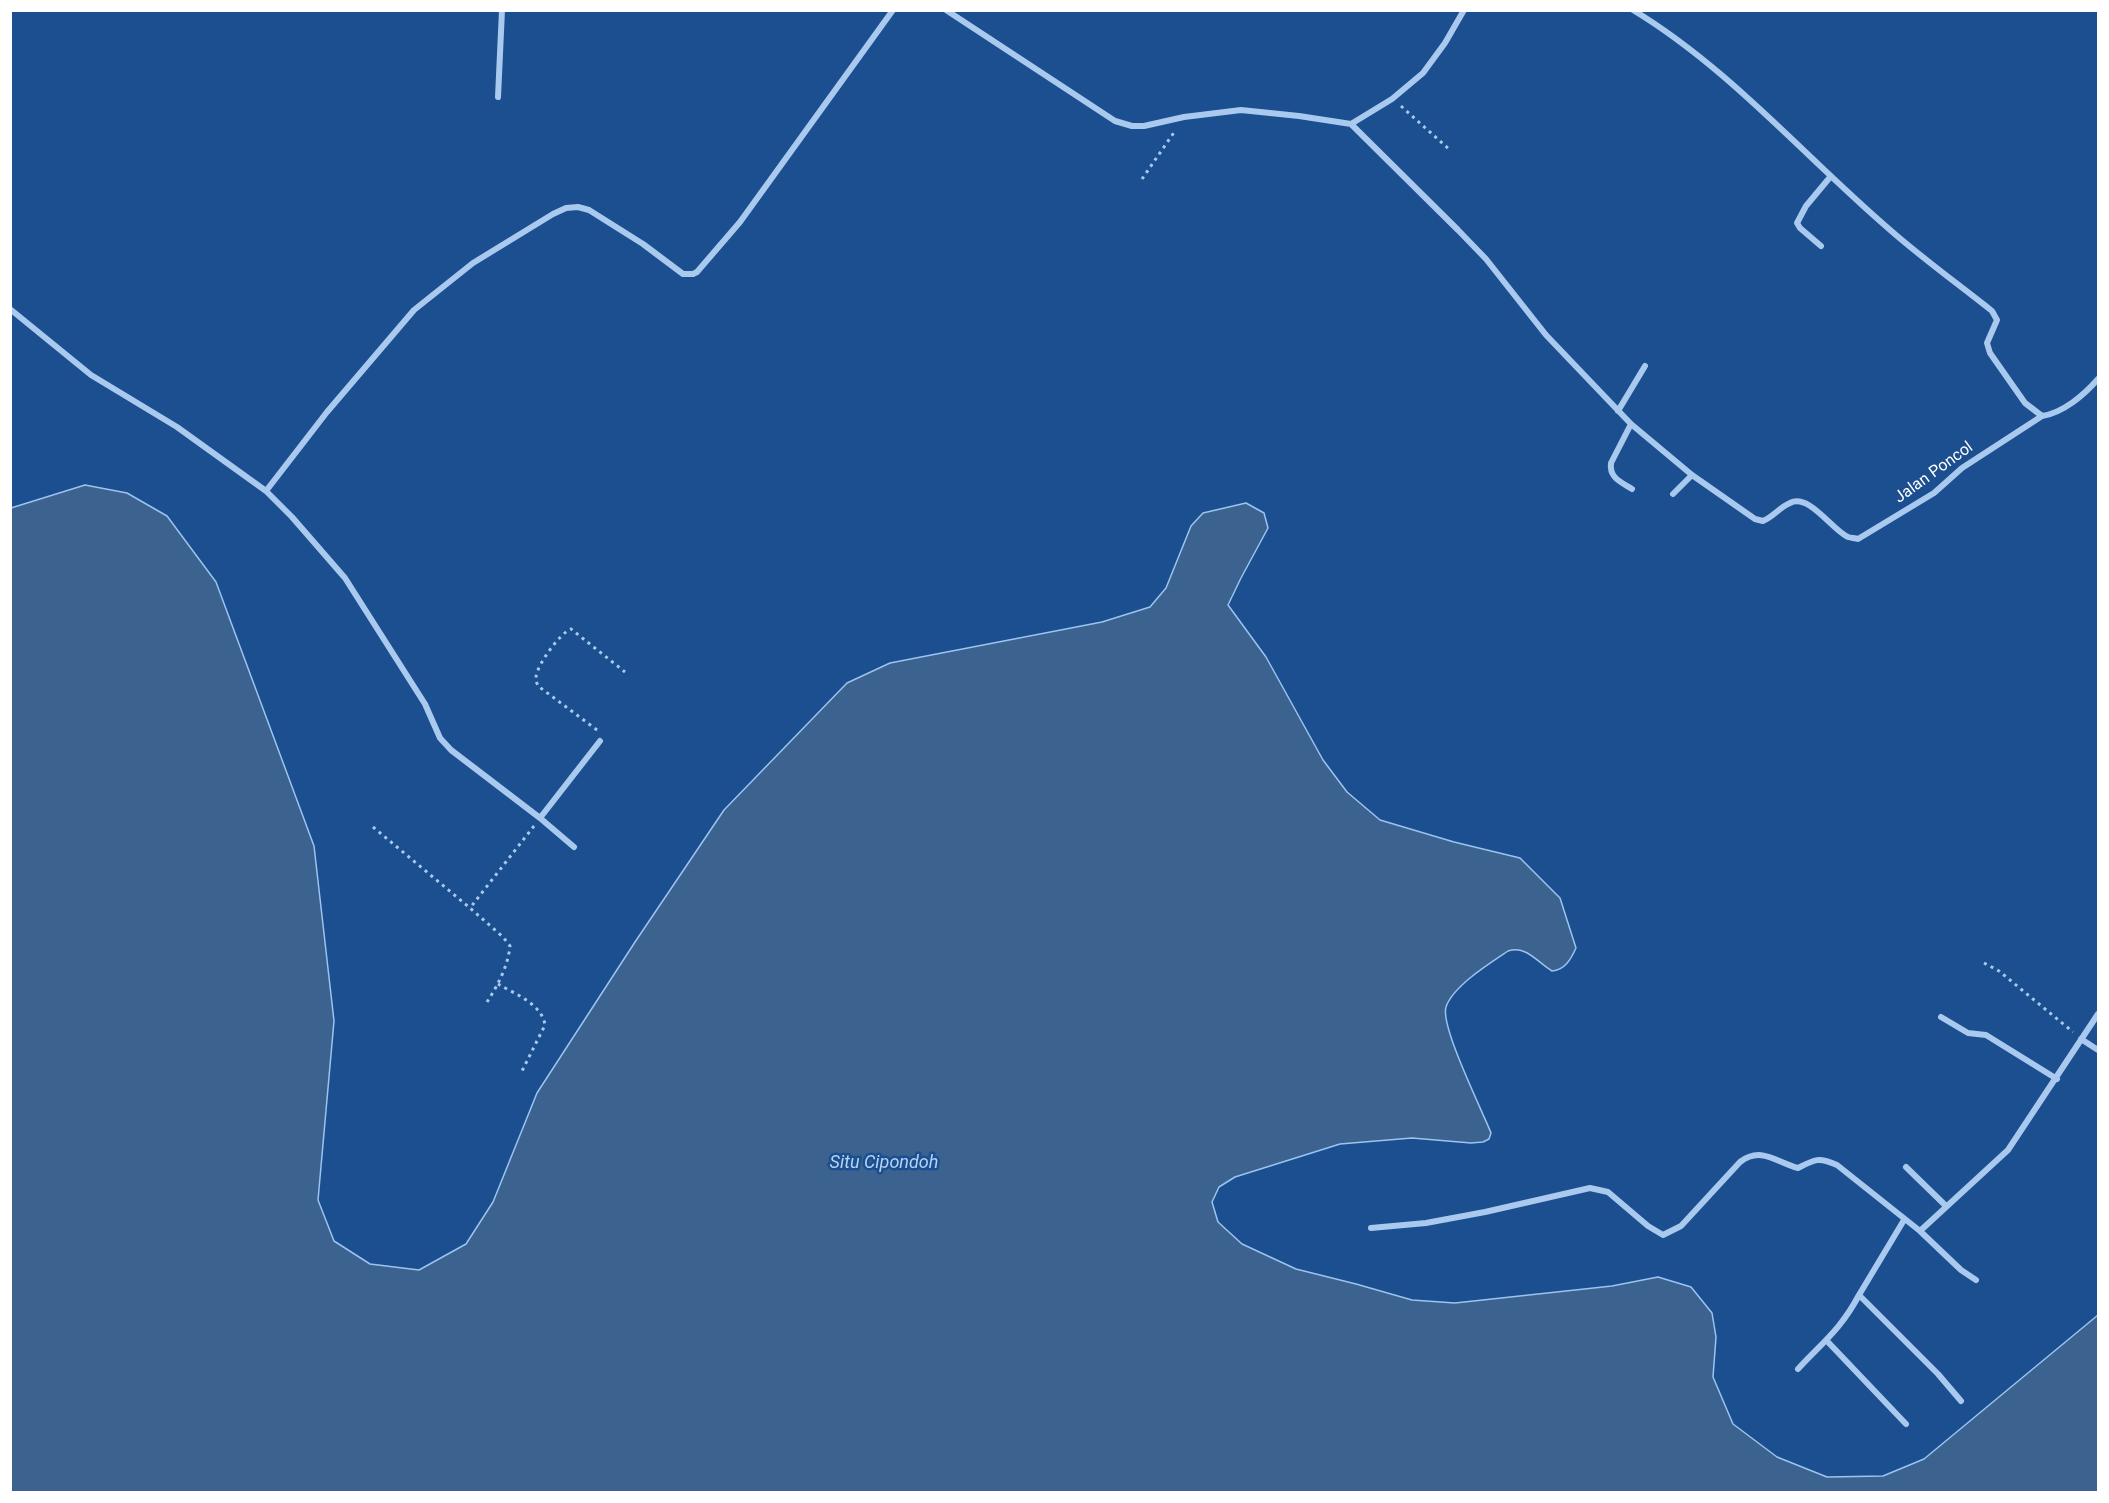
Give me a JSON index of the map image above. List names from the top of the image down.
{
  "streets": {
    "street": ["Jalan Poncol"]
  },
  "water": ["Situ Cipondoh"]
}
